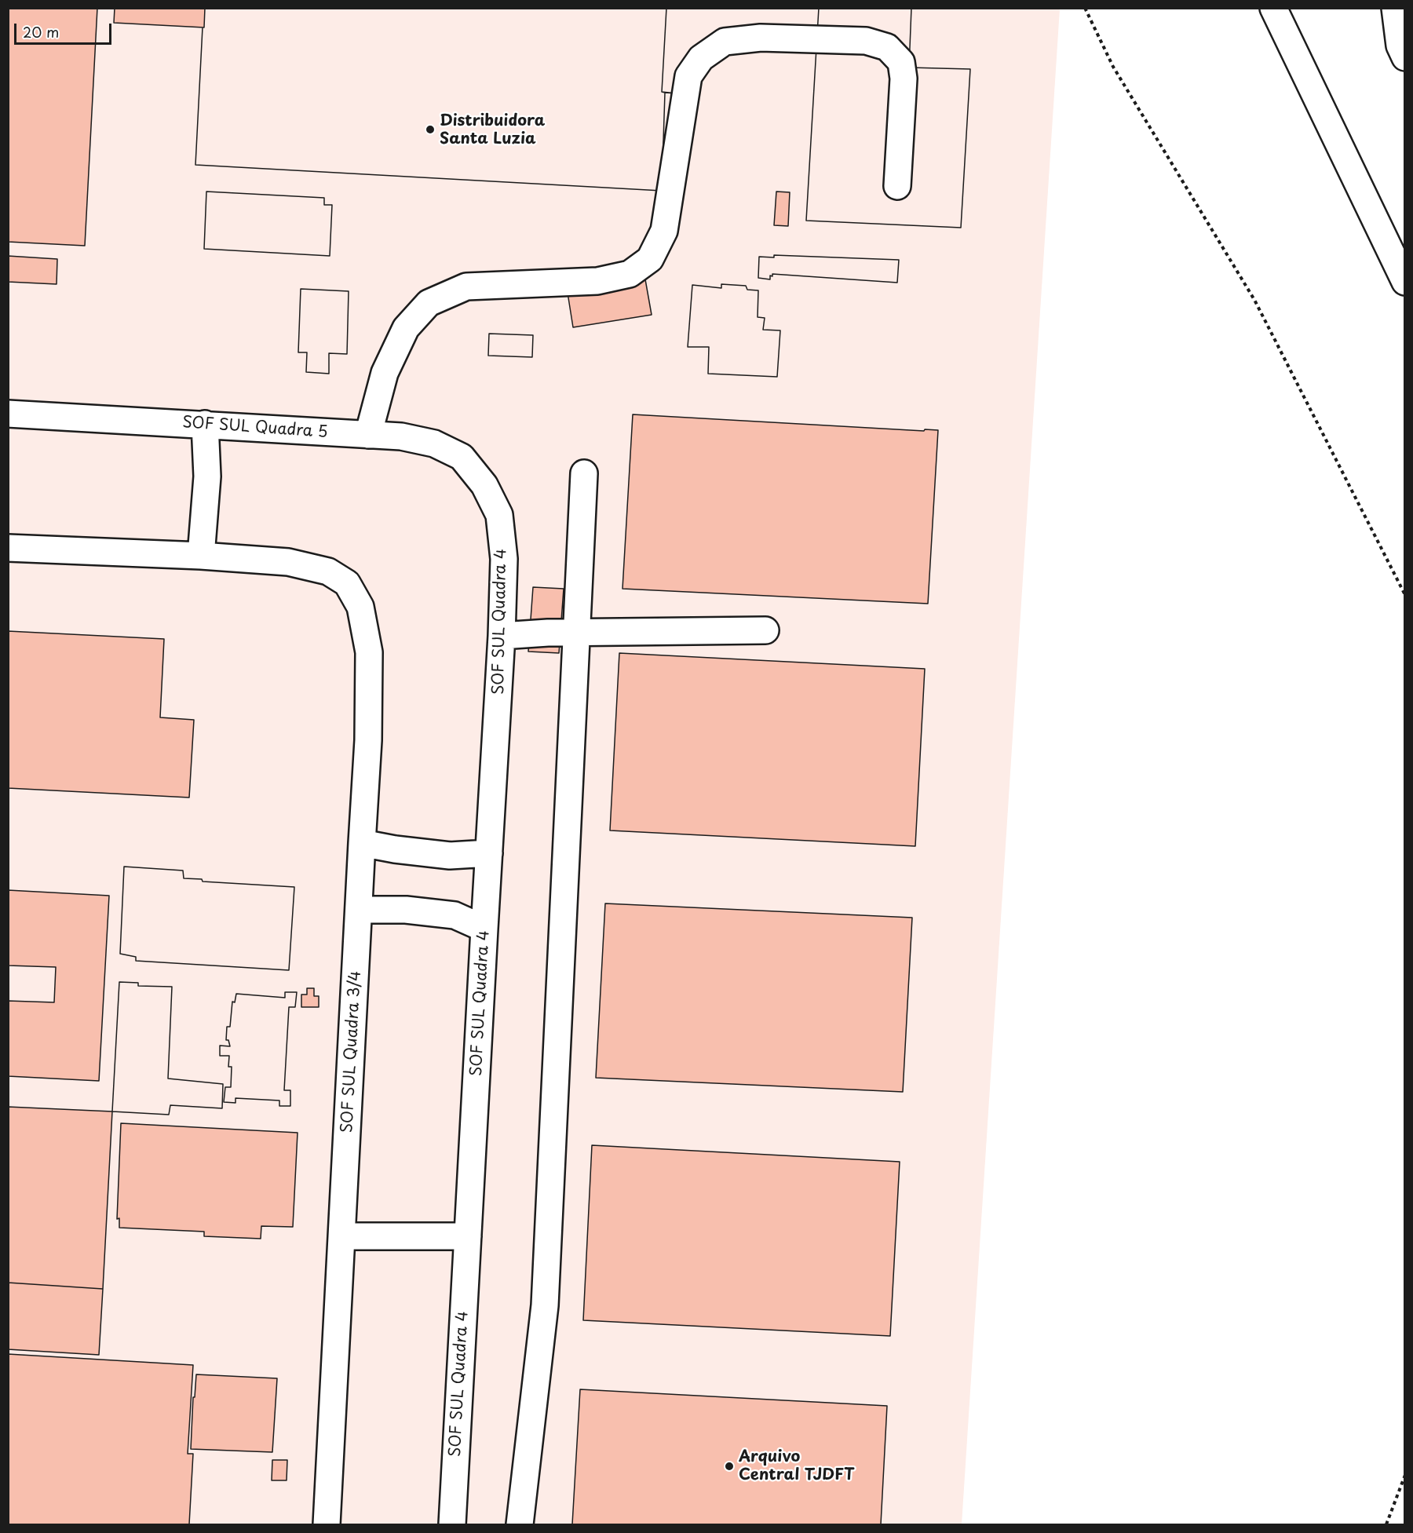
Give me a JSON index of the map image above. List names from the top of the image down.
{
  "streets": {
    "main road": ["SOF SUL Quadra 5", "SOF SUL Quadra 4", "SOF SUL Quadra 3/4"]
  },
  "crossings": [
    ["SOF SUL Quadra 5", "SOF SUL Quadra 4"]
  ],
  "places": ["Distribuidora Santa Luzia", "Arquivo Central TJDFT"],
  "scale_bar": "20 m"
}
